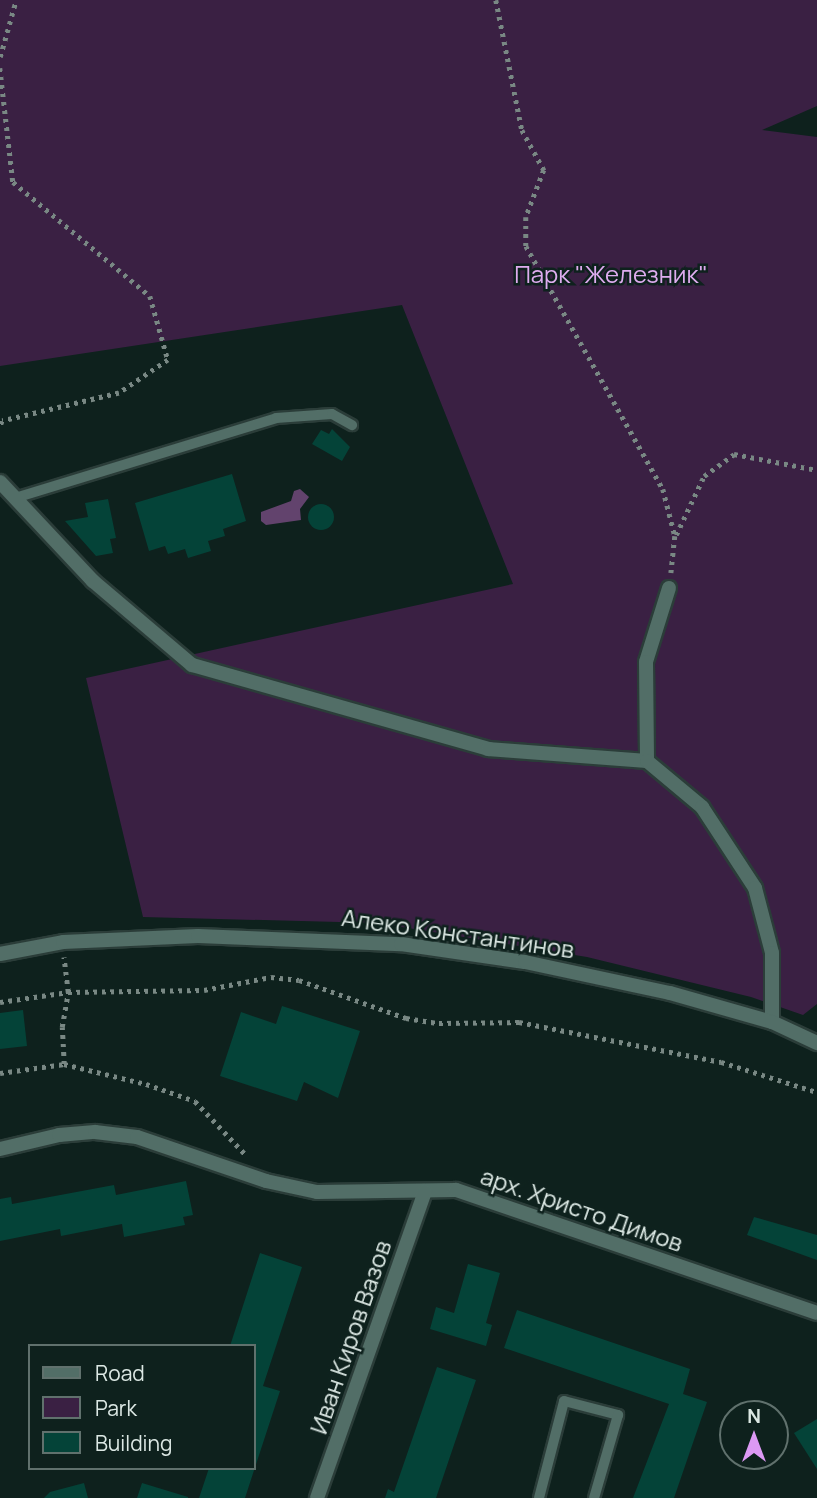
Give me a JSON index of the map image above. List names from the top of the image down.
{
  "streets": {
    "street": ["Алеко Константинов", "арх. Христо Димов", "Иван Киров Вазов"]
  },
  "crossings": [
    ["арх. Христо Димов", "Иван Киров Вазов"]
  ],
  "parks": ["Парк \"Железник\""],
  "legend": ["Road", "Park", "Building"],
  "north": "top"
}
